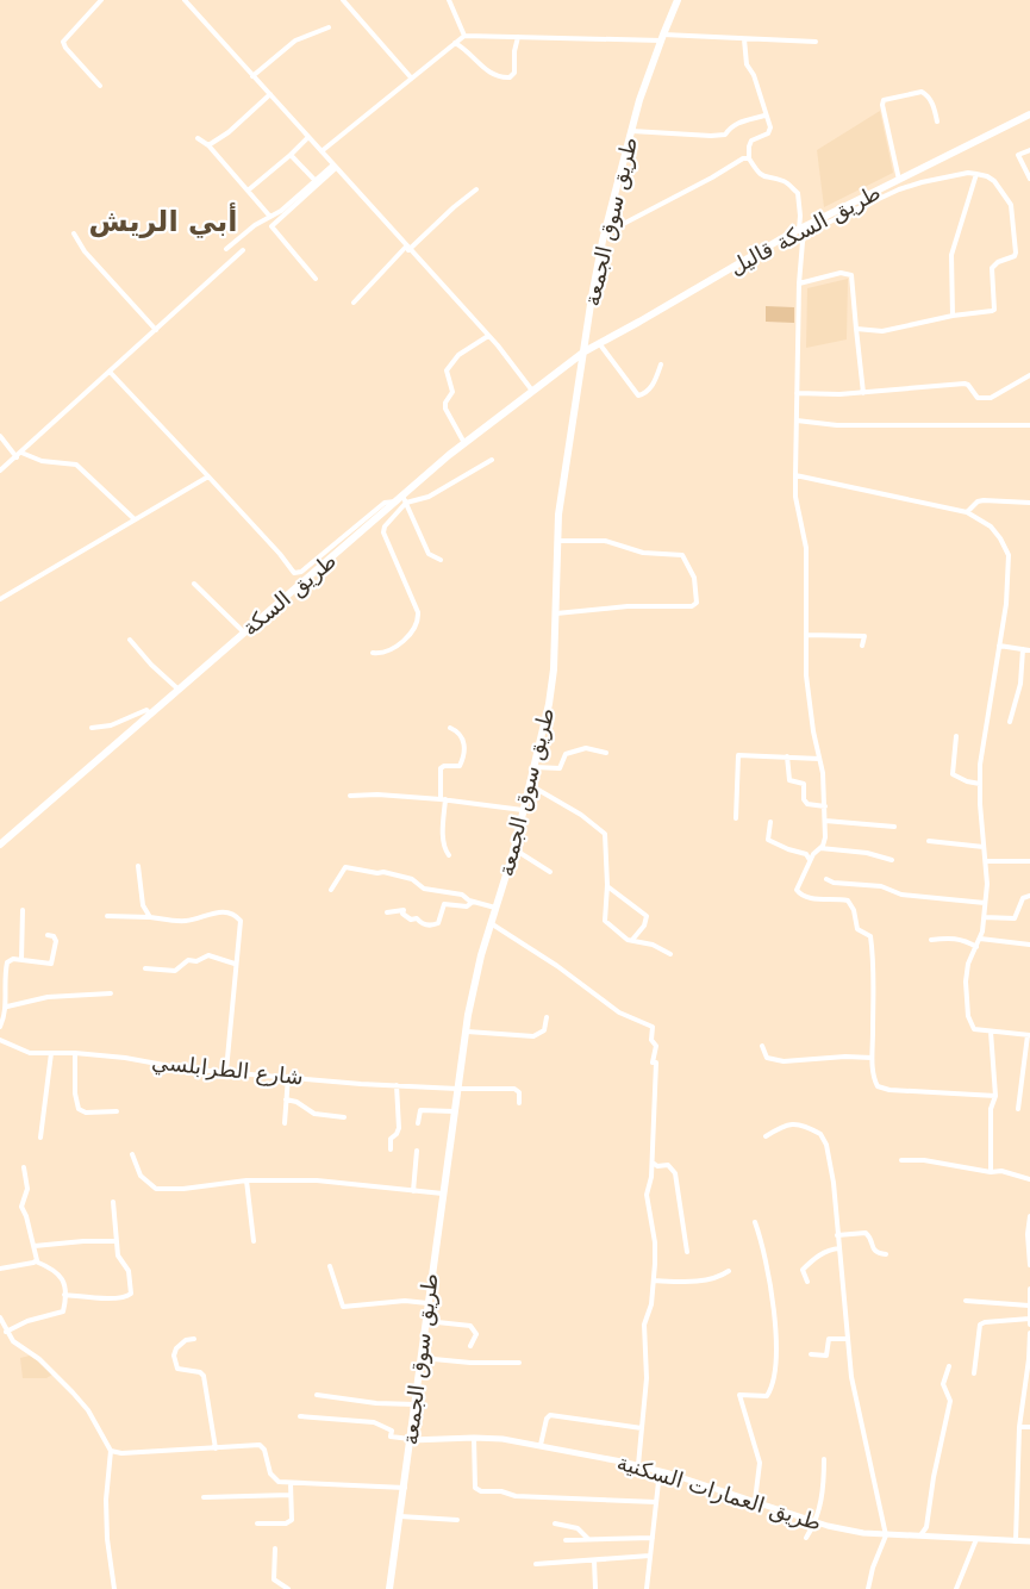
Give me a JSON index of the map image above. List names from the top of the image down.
{
  "streets": {
    "main road": [
      "طريق سوق الجمعة",
      "طريق السكة قاليل",
      "طريق السكة",
      "طريق العمارات السكنية"
    ],
    "street": ["شارع الطرابلسي"]
  },
  "crossings": [
    ["طريق سوق الجمعة", "طريق السكة قاليل"],
    ["طريق سوق الجمعة", "طريق السكة"],
    ["طريق سوق الجمعة", "شارع الطرابلسي"],
    ["طريق سوق الجمعة", "طريق العمارات السكنية"],
    ["طريق السكة قاليل", "طريق السكة"]
  ],
  "districts": ["أبي الريش"]
}
